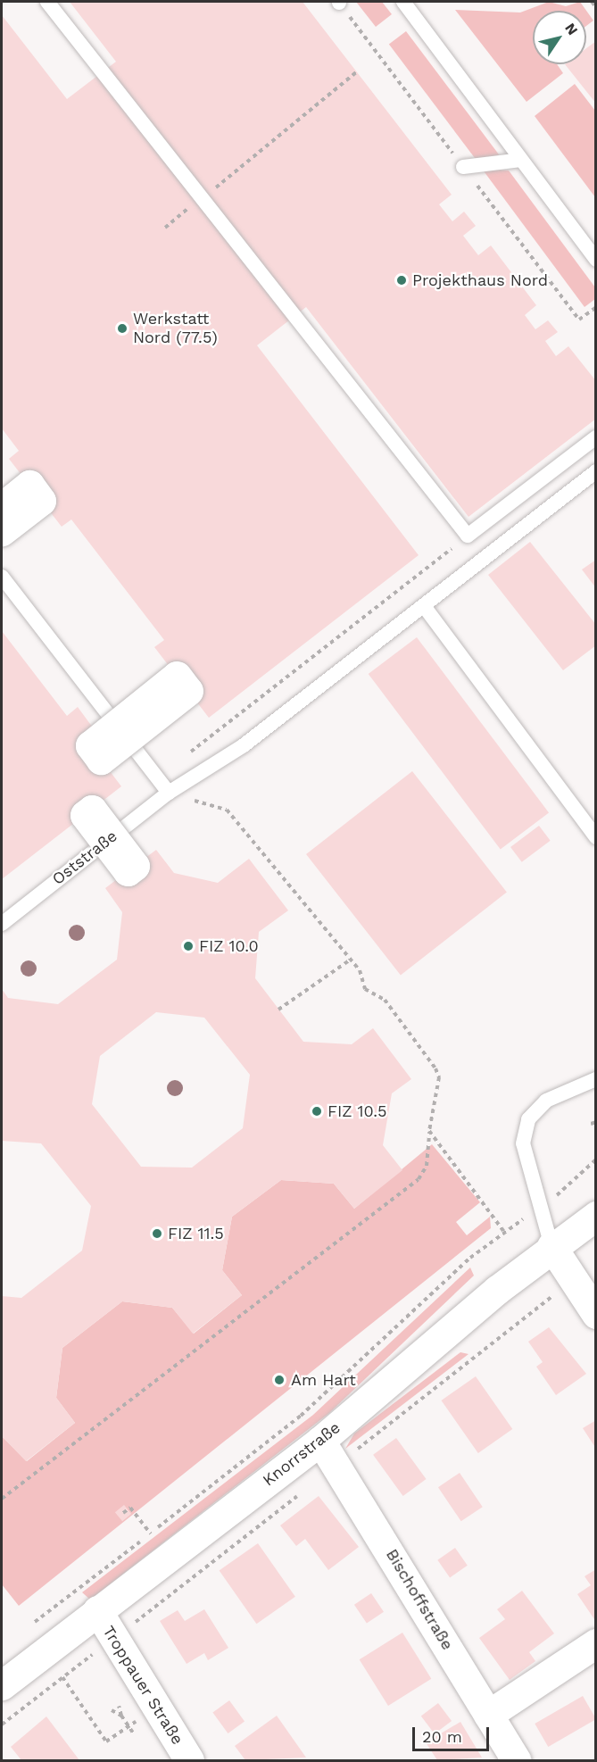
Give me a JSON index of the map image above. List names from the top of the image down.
{
  "streets": {
    "street": ["Knorrstraße", "Bischoffstraße", "Troppauer Straße"],
    "lane": ["Oststraße"]
  },
  "crossings": [
    ["Knorrstraße", "Bischoffstraße"],
    ["Knorrstraße", "Troppauer Straße"]
  ],
  "places": [
    "Projekthaus Nord",
    "Werkstatt Nord (77.5)",
    "FIZ 10.0",
    "FIZ 10.5",
    "FIZ 11.5",
    "Am Hart"
  ],
  "scale_bar": "20 m",
  "north": "top right"
}
